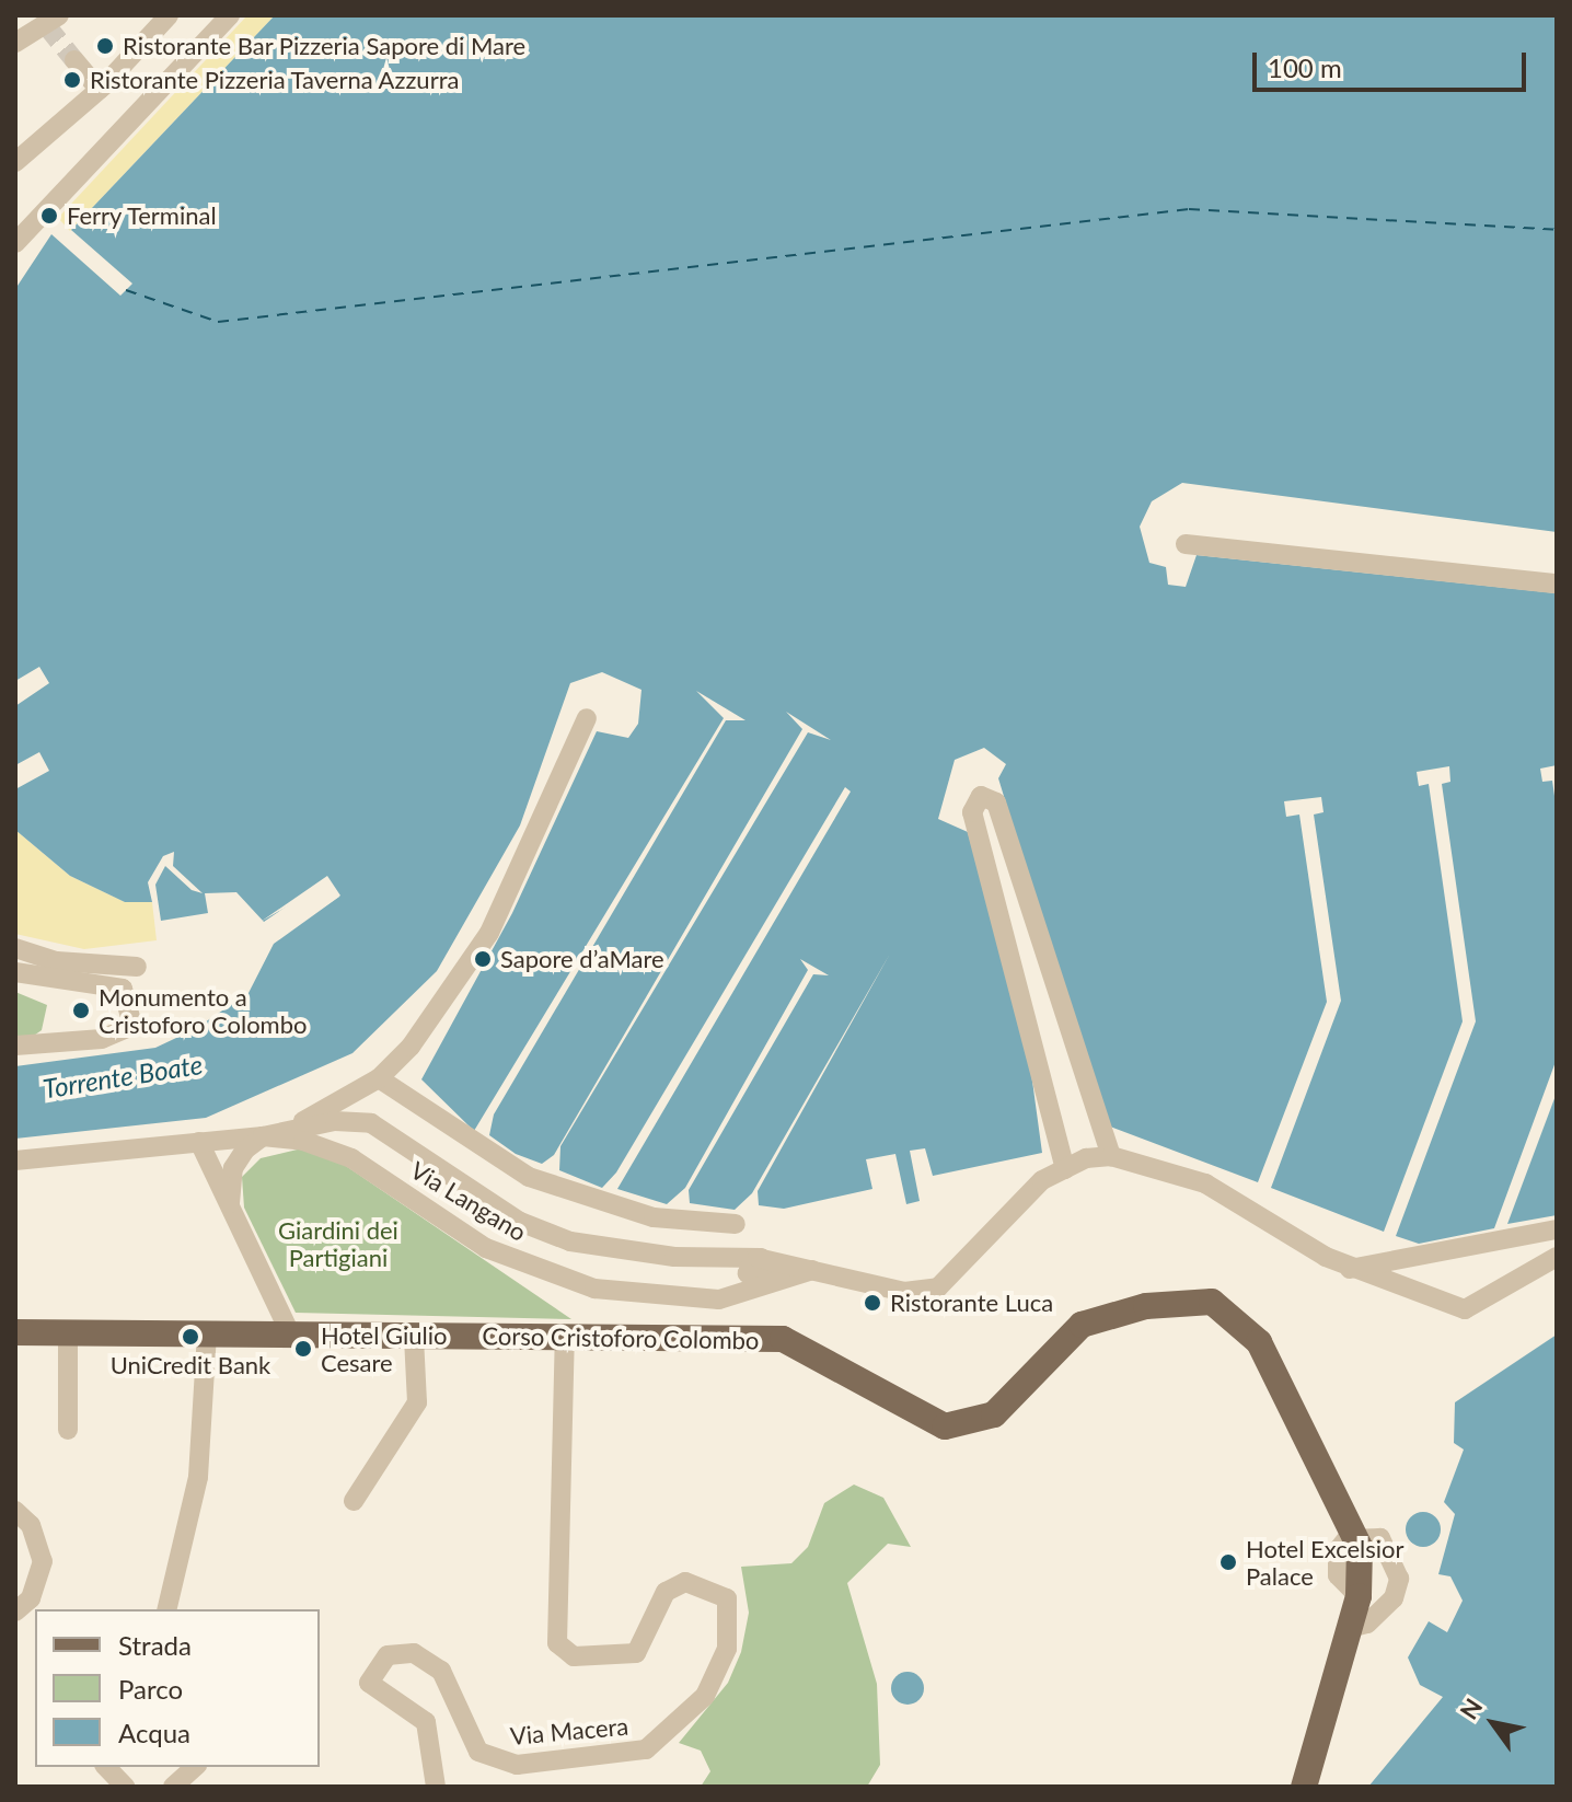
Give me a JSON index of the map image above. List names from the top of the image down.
{
  "streets": {
    "main road": ["Corso Cristoforo Colombo"],
    "street": ["Via Langano", "Via Macera"]
  },
  "crossings": [
    ["Corso Cristoforo Colombo", "Via Macera"]
  ],
  "water": ["Torrente Boate"],
  "parks": ["Giardini dei Partigiani"],
  "places": [
    "Ristorante Bar Pizzeria Sapore di Mare",
    "Ristorante Pizzeria Taverna Azzurra",
    "Ferry Terminal",
    "Sapore d’aMare",
    "Monumento a Cristoforo Colombo",
    "Ristorante Luca",
    "UniCredit Bank",
    "Hotel Giulio Cesare",
    "Hotel Excelsior Palace"
  ],
  "legend": ["Strada", "Parco", "Acqua"],
  "scale_bar": "100 m",
  "north": "top left"
}
